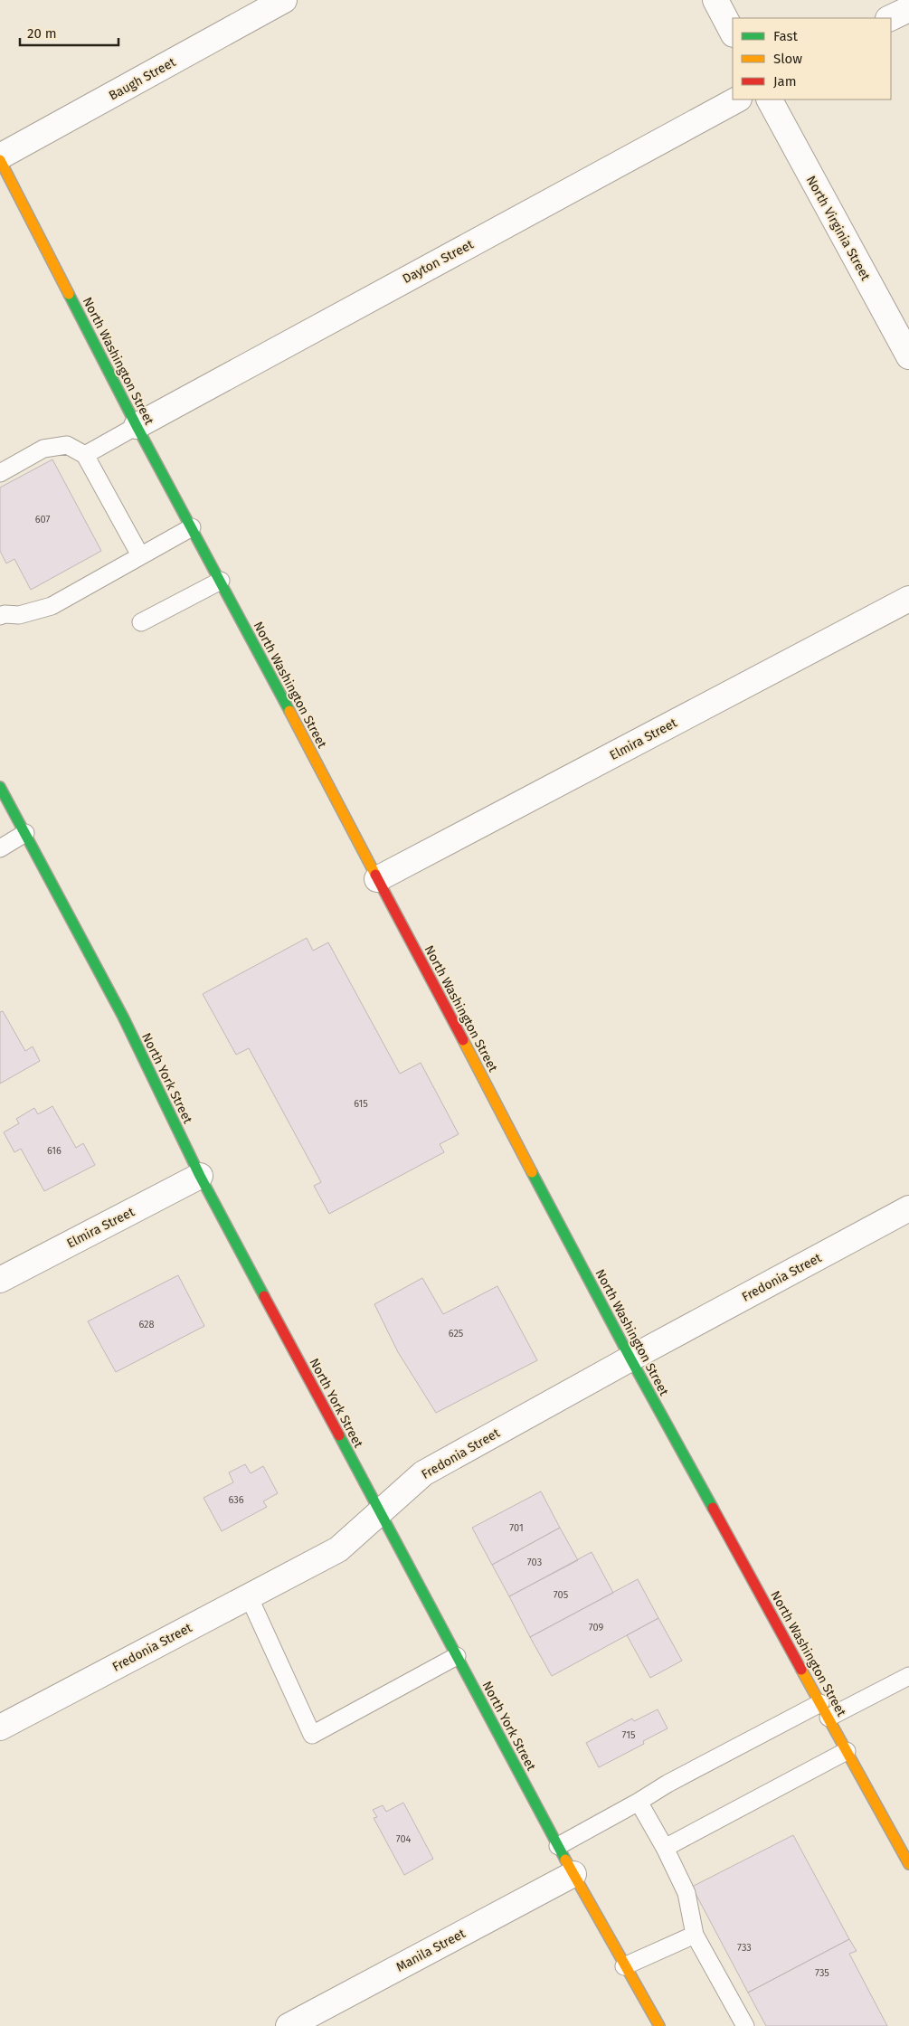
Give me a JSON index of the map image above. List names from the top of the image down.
{
  "streets": {
    "street": [
      "Baugh Street",
      "North Virginia Street",
      "Dayton Street",
      "North Washington Street",
      "Elmira Street",
      "North York Street",
      "Fredonia Street",
      "Manila Street"
    ]
  },
  "crossings": [
    ["Dayton Street", "North Washington Street"],
    ["North Washington Street", "Elmira Street"],
    ["North Washington Street", "Fredonia Street"],
    ["Elmira Street", "North York Street"],
    ["North York Street", "Fredonia Street"],
    ["North York Street", "Manila Street"]
  ],
  "house_numbers": [
    "607",
    "615",
    "616",
    "628",
    "625",
    "636",
    "701",
    "703",
    "705",
    "709",
    "715",
    "704",
    "733",
    "735"
  ],
  "legend": ["Fast", "Slow", "Jam"],
  "scale_bar": "20 m"
}
